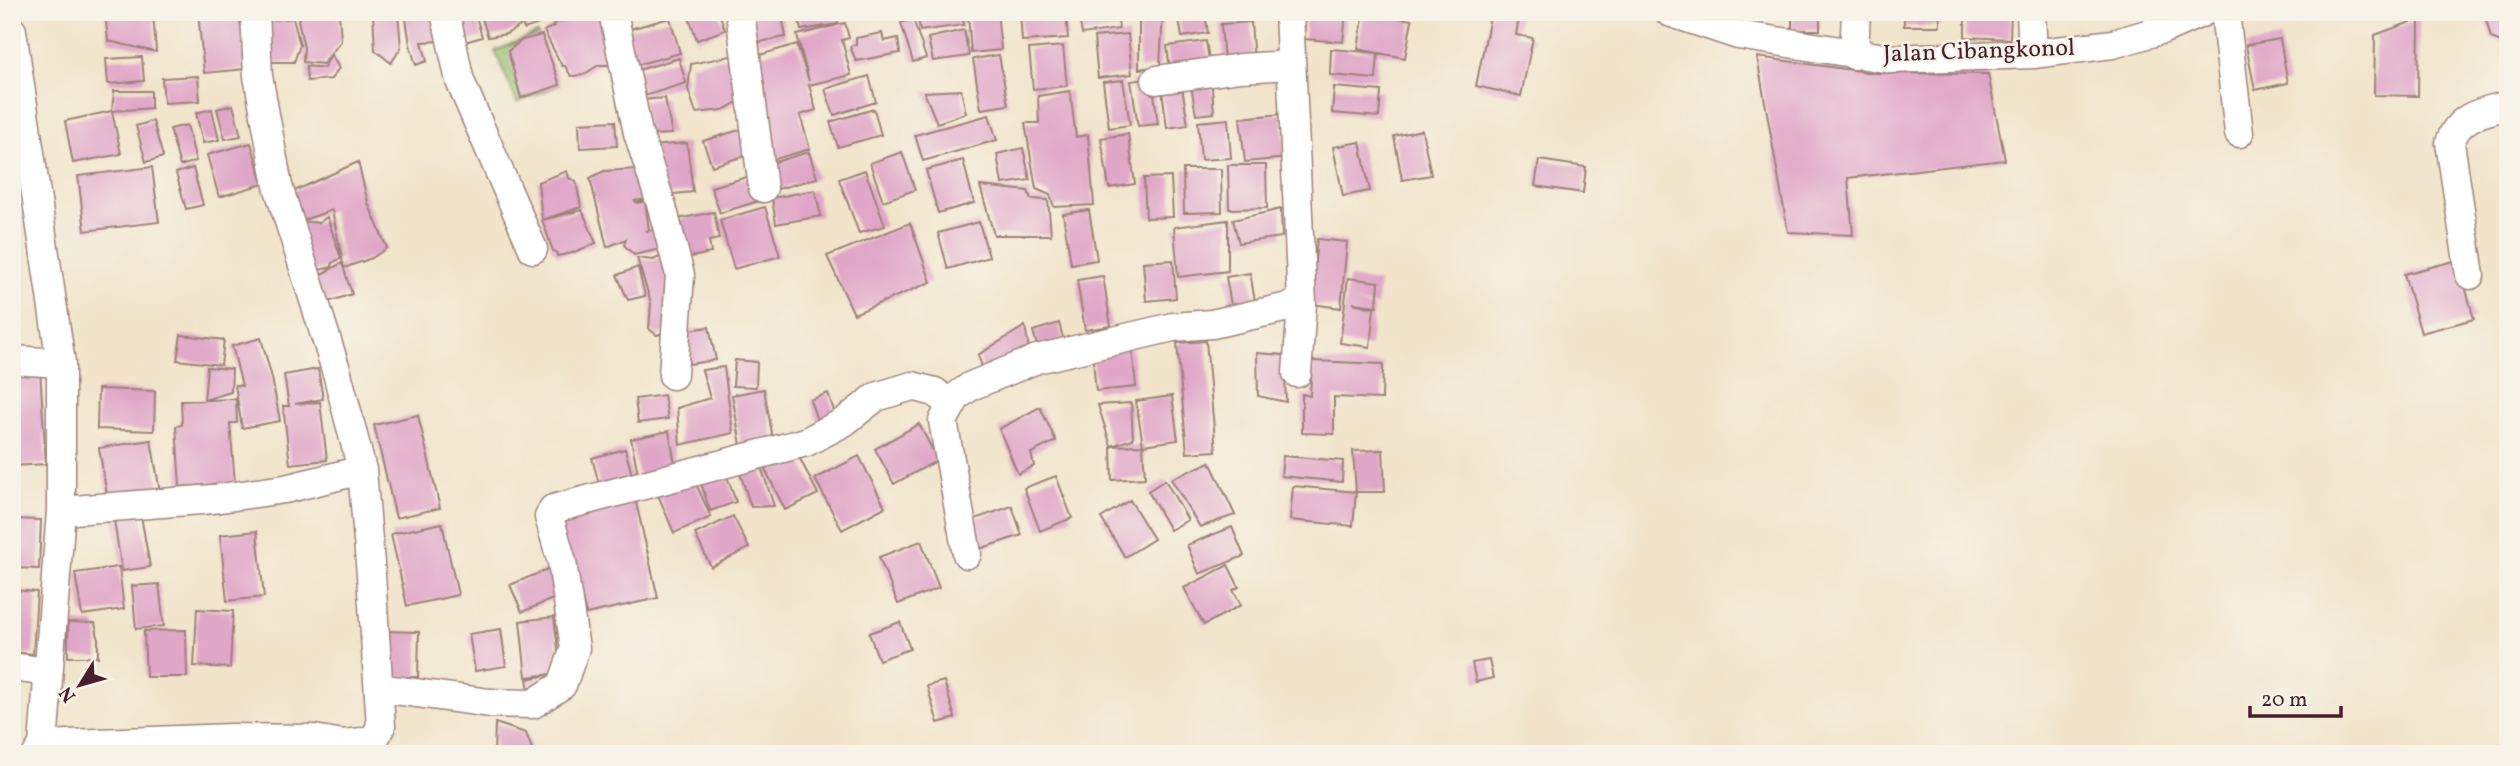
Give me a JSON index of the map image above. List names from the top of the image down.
{
  "streets": {
    "street": ["Jalan Cibangkonol"]
  },
  "scale_bar": "20 m",
  "north": "bottom left"
}
